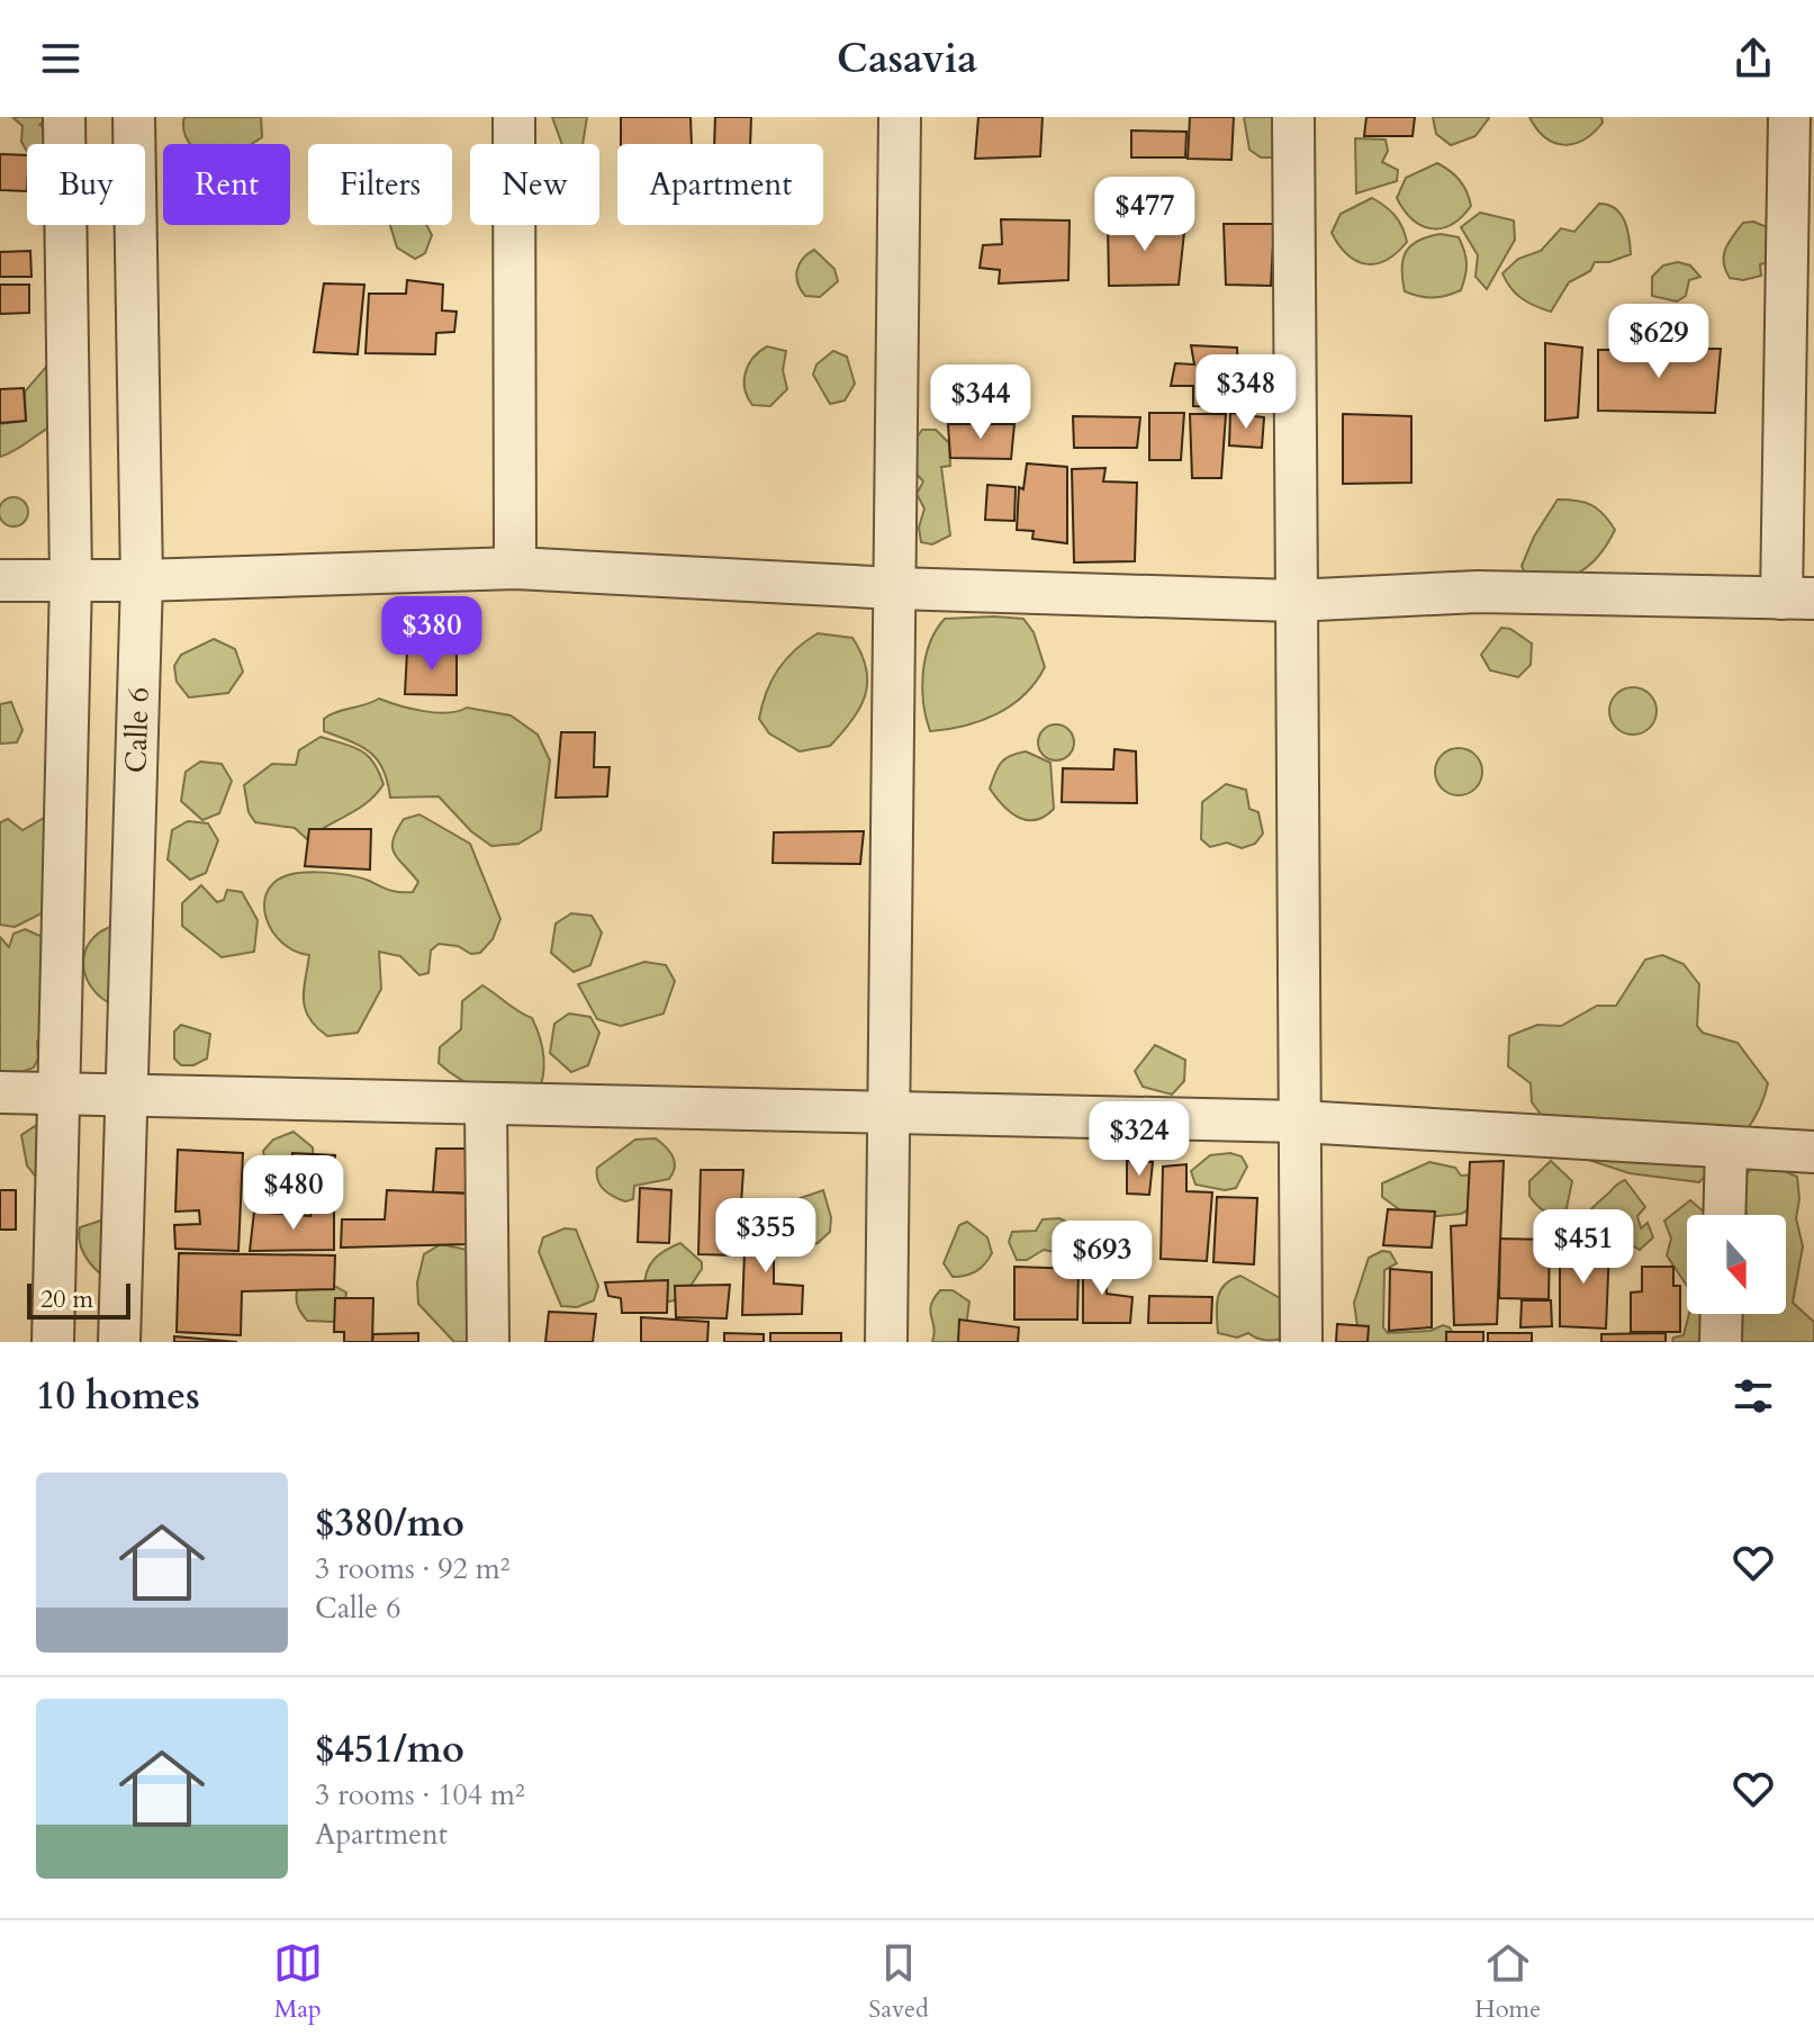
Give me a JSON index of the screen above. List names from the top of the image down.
{
  "streets": {
    "street": ["Calle 6"]
  },
  "scale_bar": "20 m",
  "north": "bottom",
  "page": {
    "header": "Casavia",
    "chip": [
      "Buy",
      "Rent",
      "Filters",
      "New",
      "Apartment"
    ],
    "price": [
      "$477",
      "$629",
      "$348",
      "$344",
      "$380",
      "$324",
      "$480",
      "$355",
      "$451",
      "$693"
    ],
    "scale": "20 m",
    "heading": "10 homes",
    "list": [
      {
        "name": "$380/mo",
        "note": "3 rooms · 92 m² · Calle 6"
      },
      {
        "name": "$451/mo",
        "note": "3 rooms · 104 m² · Apartment"
      }
    ],
    "tabs": ["Map", "Saved", "Home"]
  }
}
